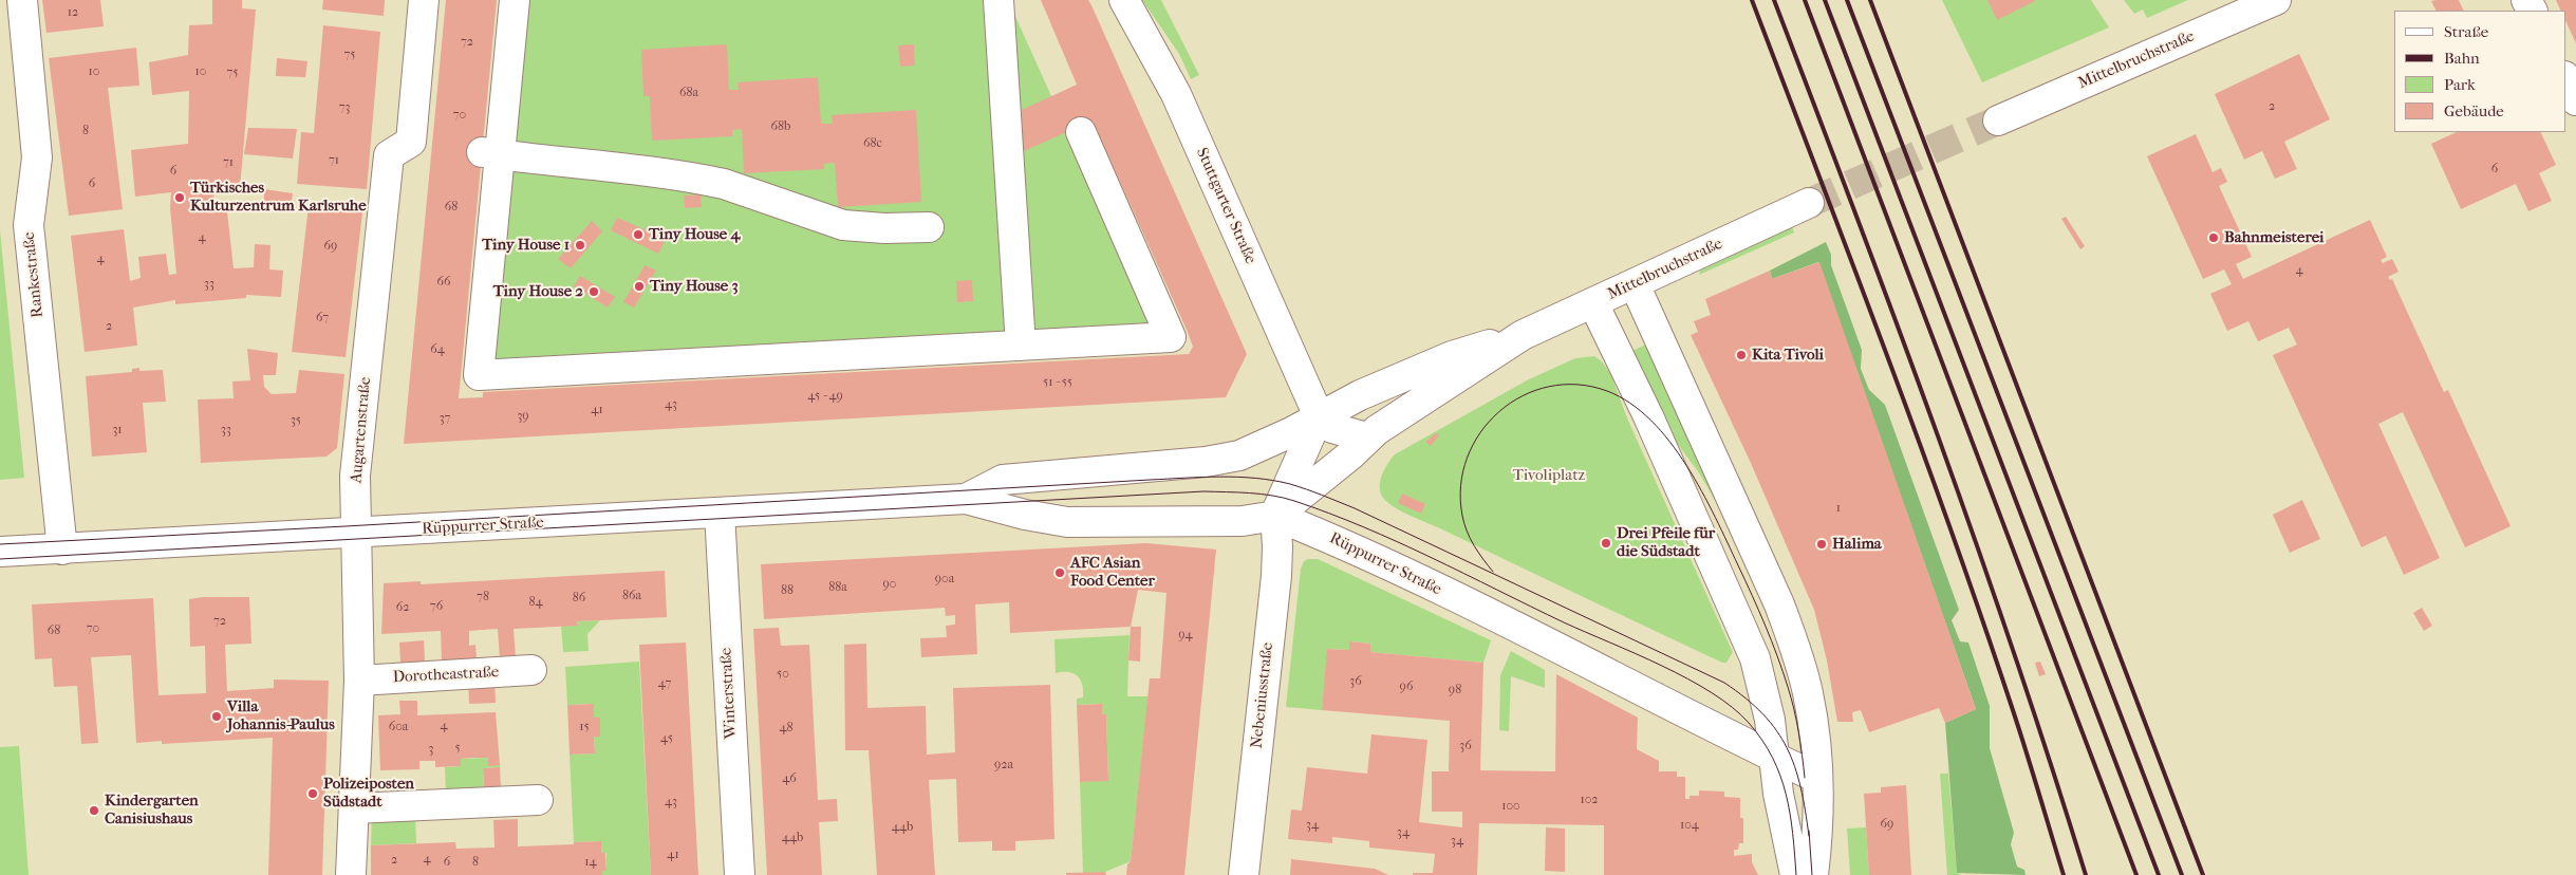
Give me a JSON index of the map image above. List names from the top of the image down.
{
  "streets": {
    "street": [
      "Mittelbruchstraße",
      "Stuttgarter Straße",
      "Rankestraße",
      "Augartenstraße",
      "Rüppurrer Straße",
      "Dorotheastraße",
      "Winterstraße",
      "Nebeniusstraße"
    ]
  },
  "crossings": [
    ["Mittelbruchstraße", "Stuttgarter Straße"],
    ["Mittelbruchstraße", "Rüppurrer Straße"],
    ["Mittelbruchstraße", "Nebeniusstraße"],
    ["Stuttgarter Straße", "Rüppurrer Straße"],
    ["Rankestraße", "Rüppurrer Straße"],
    ["Augartenstraße", "Rüppurrer Straße"],
    ["Augartenstraße", "Dorotheastraße"],
    ["Rüppurrer Straße", "Winterstraße"],
    ["Rüppurrer Straße", "Nebeniusstraße"]
  ],
  "parks": ["Tivoliplatz"],
  "places": [
    "Türkisches Kulturzentrum Karlsruhe",
    "Tiny House 4",
    "Bahnmeisterei",
    "Tiny House 1",
    "Tiny House 3",
    "Tiny House 2",
    "Kita Tivoli",
    "Drei Pfeile für die Südstadt",
    "Halima",
    "AFC Asian Food Center",
    "Villa Johannis-Paulus",
    "Polizeiposten Südstadt",
    "Kindergarten Canisiushaus"
  ],
  "house_numbers": [
    "12",
    "72",
    "75",
    "10",
    "10",
    "75",
    "68a",
    "2",
    "73",
    "70",
    "68b",
    "8",
    "68c",
    "71",
    "71",
    "6",
    "6",
    "6",
    "68",
    "4",
    "69",
    "4",
    "4",
    "66",
    "33",
    "67",
    "2",
    "64",
    "51 - 55",
    "45 - 49",
    "43",
    "41",
    "39",
    "37",
    "35",
    "31",
    "33",
    "1",
    "90a",
    "90",
    "88a",
    "88",
    "86a",
    "78",
    "86",
    "84",
    "76",
    "62",
    "72",
    "70",
    "68",
    "94",
    "50",
    "36",
    "47",
    "96",
    "98",
    "4",
    "60a",
    "15",
    "48",
    "45",
    "36",
    "5",
    "3",
    "92a",
    "46",
    "102",
    "43",
    "100",
    "69",
    "34",
    "104",
    "44b",
    "34",
    "44b",
    "34",
    "41",
    "4",
    "2",
    "6",
    "8",
    "14"
  ],
  "legend": [
    "Straße",
    "Bahn",
    "Park",
    "Gebäude"
  ]
}
